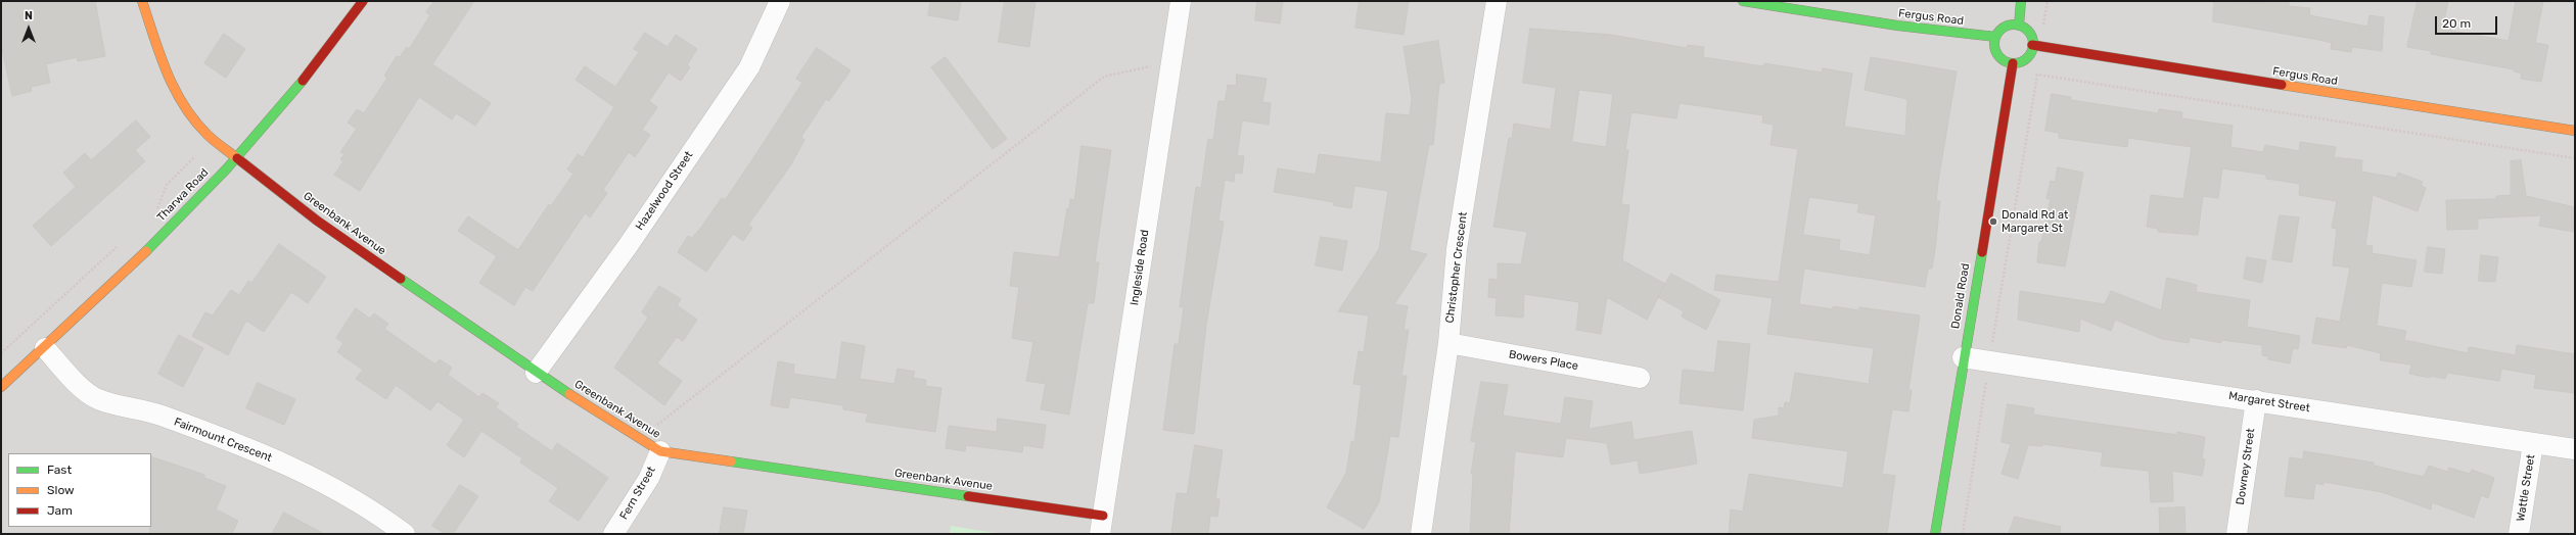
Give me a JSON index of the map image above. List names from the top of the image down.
{
  "streets": {
    "street": [
      "Fergus Road",
      "Hazelwood Street",
      "Tharwa Road",
      "Greenbank Avenue",
      "Ingleside Road",
      "Christopher Crescent",
      "Donald Road",
      "Bowers Place",
      "Margaret Street",
      "Fairmount Crescent",
      "Downey Street",
      "Wattle Street",
      "Fern Street"
    ]
  },
  "crossings": [
    ["Fergus Road", "Donald Road"],
    ["Hazelwood Street", "Greenbank Avenue"],
    ["Tharwa Road", "Greenbank Avenue"],
    ["Tharwa Road", "Fairmount Crescent"],
    ["Greenbank Avenue", "Ingleside Road"],
    ["Greenbank Avenue", "Fern Street"],
    ["Christopher Crescent", "Bowers Place"],
    ["Donald Road", "Margaret Street"],
    ["Margaret Street", "Downey Street"],
    ["Margaret Street", "Wattle Street"]
  ],
  "places": ["Donald Rd at Margaret St"],
  "legend": ["Fast", "Slow", "Jam"],
  "scale_bar": "20 m",
  "north": "top"
}
